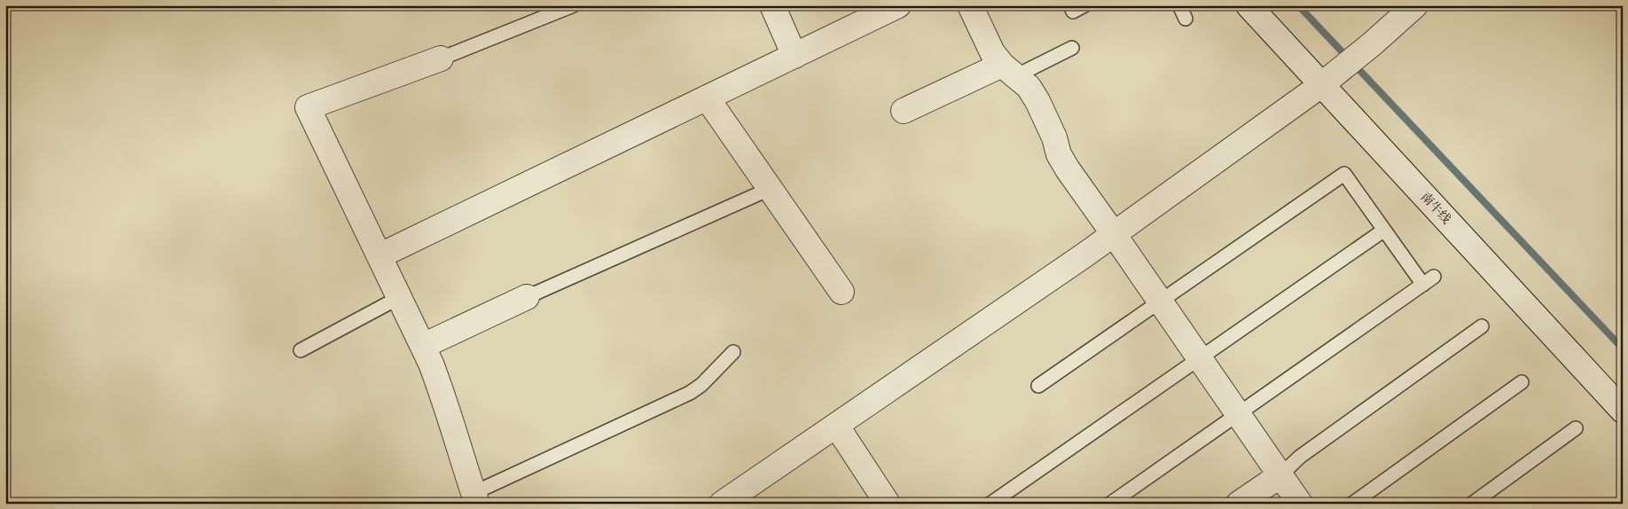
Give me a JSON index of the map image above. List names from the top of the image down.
{
  "streets": {
    "street": ["南牛线"]
  }
}
